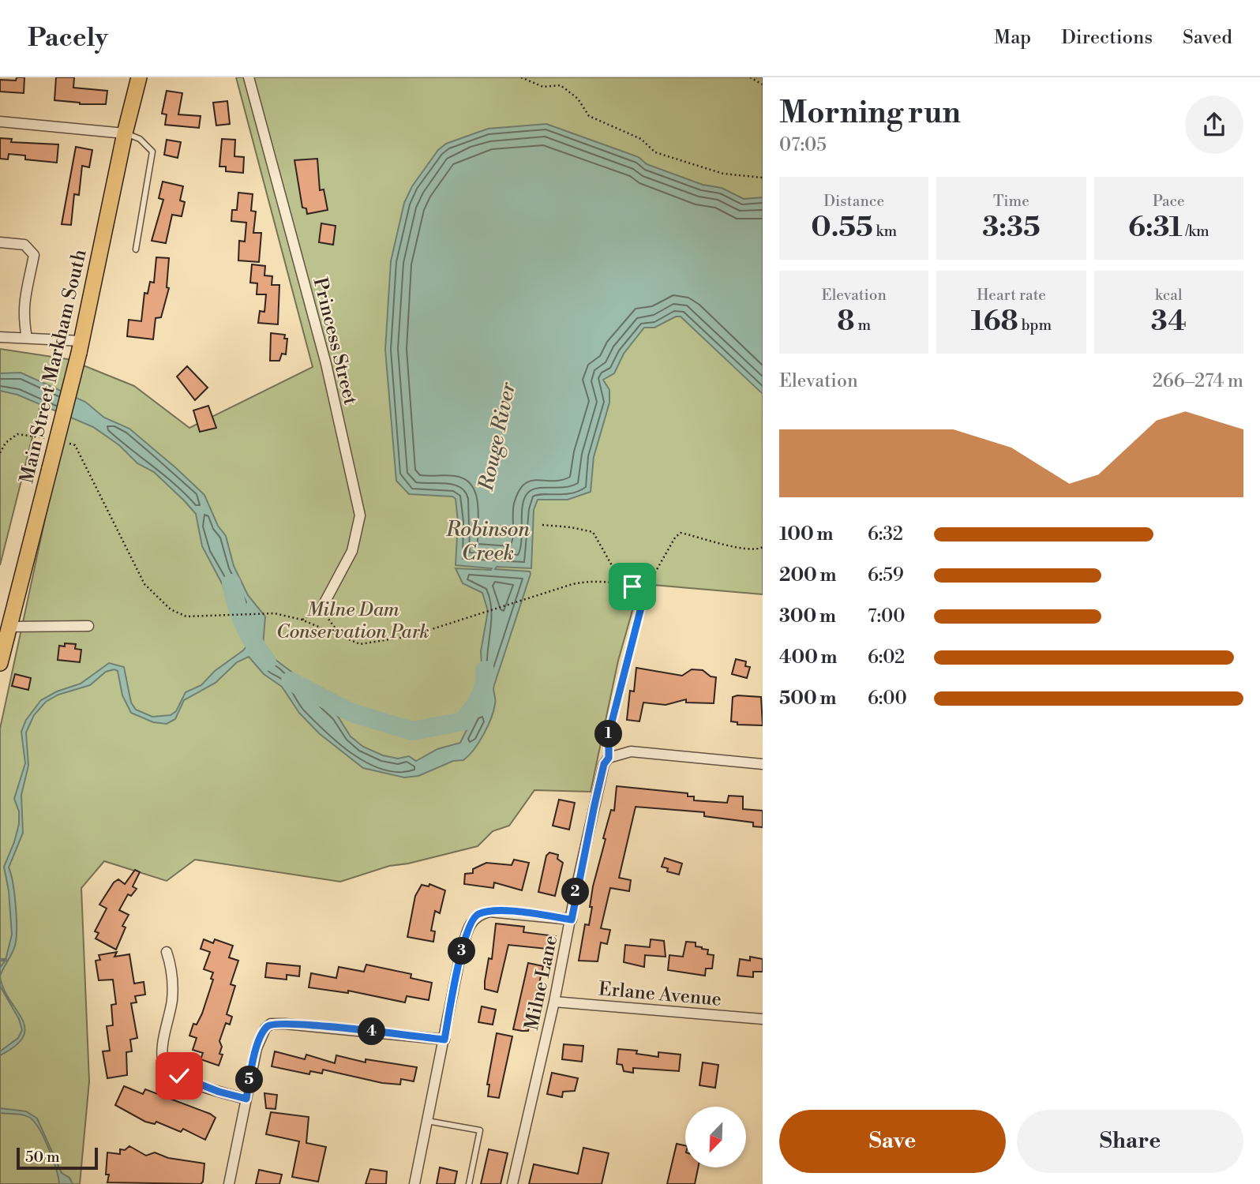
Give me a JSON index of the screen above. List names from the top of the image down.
{
  "streets": {
    "main road": ["Main Street Markham South"],
    "street": ["Princess Street", "Milne Lane", "Erlane Avenue"]
  },
  "crossings": [
    ["Milne Lane", "Erlane Avenue"]
  ],
  "water": ["Rouge River", "Robinson Creek"],
  "parks": ["Milne Dam Conservation Park"],
  "scale_bar": "50 m",
  "north": "bottom left",
  "page": {
    "header": "Pacely",
    "nav": ["Map", "Directions", "Saved"],
    "heading": ["Morning run", "07:05"],
    "stats": [
      ["Distance", "0.55 km"],
      ["Time", "3:35"],
      ["Pace", "6:31 /km"],
      ["Elevation", "8 m"],
      ["Heart rate", "168 bpm"],
      ["kcal", "34"]
    ],
    "chart": ["Elevation", "266–274 m"],
    "list": [
      {
        "name": "100 m",
        "note": "6:32"
      },
      {
        "name": "200 m",
        "note": "6:59"
      },
      {
        "name": "300 m",
        "note": "7:00"
      },
      {
        "name": "400 m",
        "note": "6:02"
      },
      {
        "name": "500 m",
        "note": "6:00"
      }
    ],
    "pins": [
      "1",
      "2",
      "3",
      "4",
      "5"
    ],
    "buttons": ["Save", "Share"],
    "scale": "50 m"
  }
}
